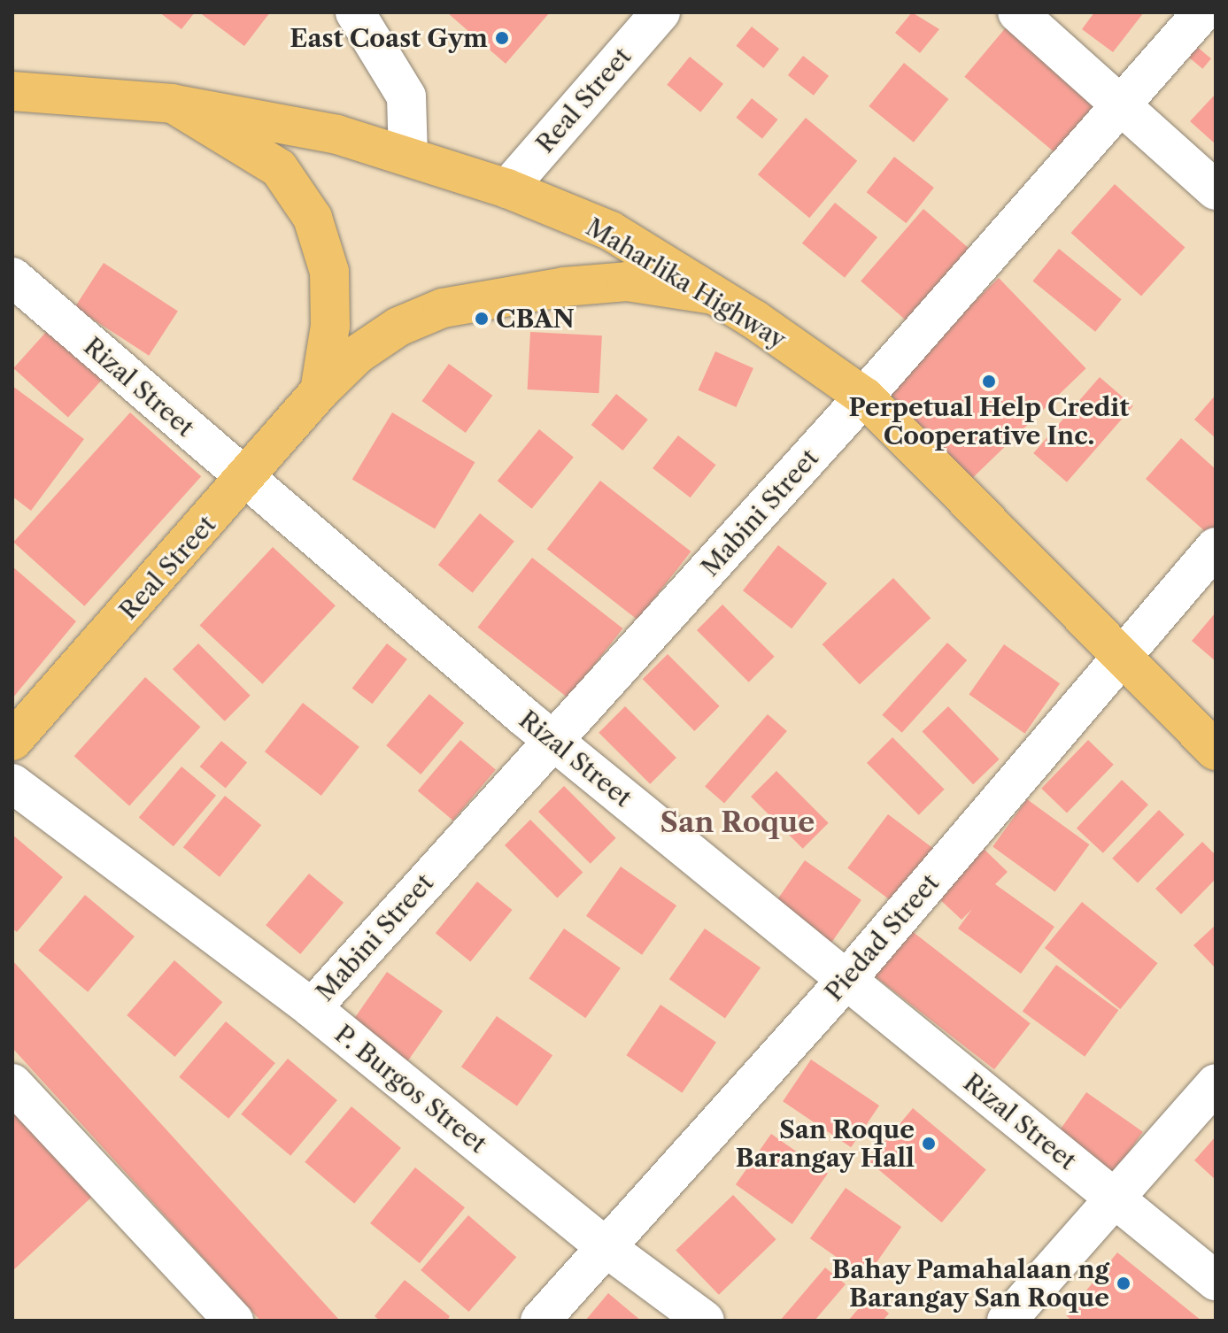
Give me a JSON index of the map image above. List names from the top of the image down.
{
  "streets": {
    "main road": ["Real Street", "Maharlika Highway"],
    "street": [
      "Rizal Street",
      "Mabini Street",
      "Piedad Street",
      "P. Burgos Street"
    ]
  },
  "crossings": [
    ["Real Street", "Maharlika Highway"],
    ["Real Street", "Rizal Street"],
    ["Maharlika Highway", "Mabini Street"],
    ["Maharlika Highway", "Piedad Street"],
    ["Rizal Street", "Mabini Street"],
    ["Rizal Street", "Piedad Street"],
    ["Mabini Street", "P. Burgos Street"],
    ["Piedad Street", "P. Burgos Street"]
  ],
  "districts": ["San Roque"],
  "places": [
    "East Coast Gym",
    "CBAN",
    "Perpetual Help Credit Cooperative Inc.",
    "San Roque Barangay Hall",
    "Bahay Pamahalaan ng Barangay San Roque"
  ]
}
